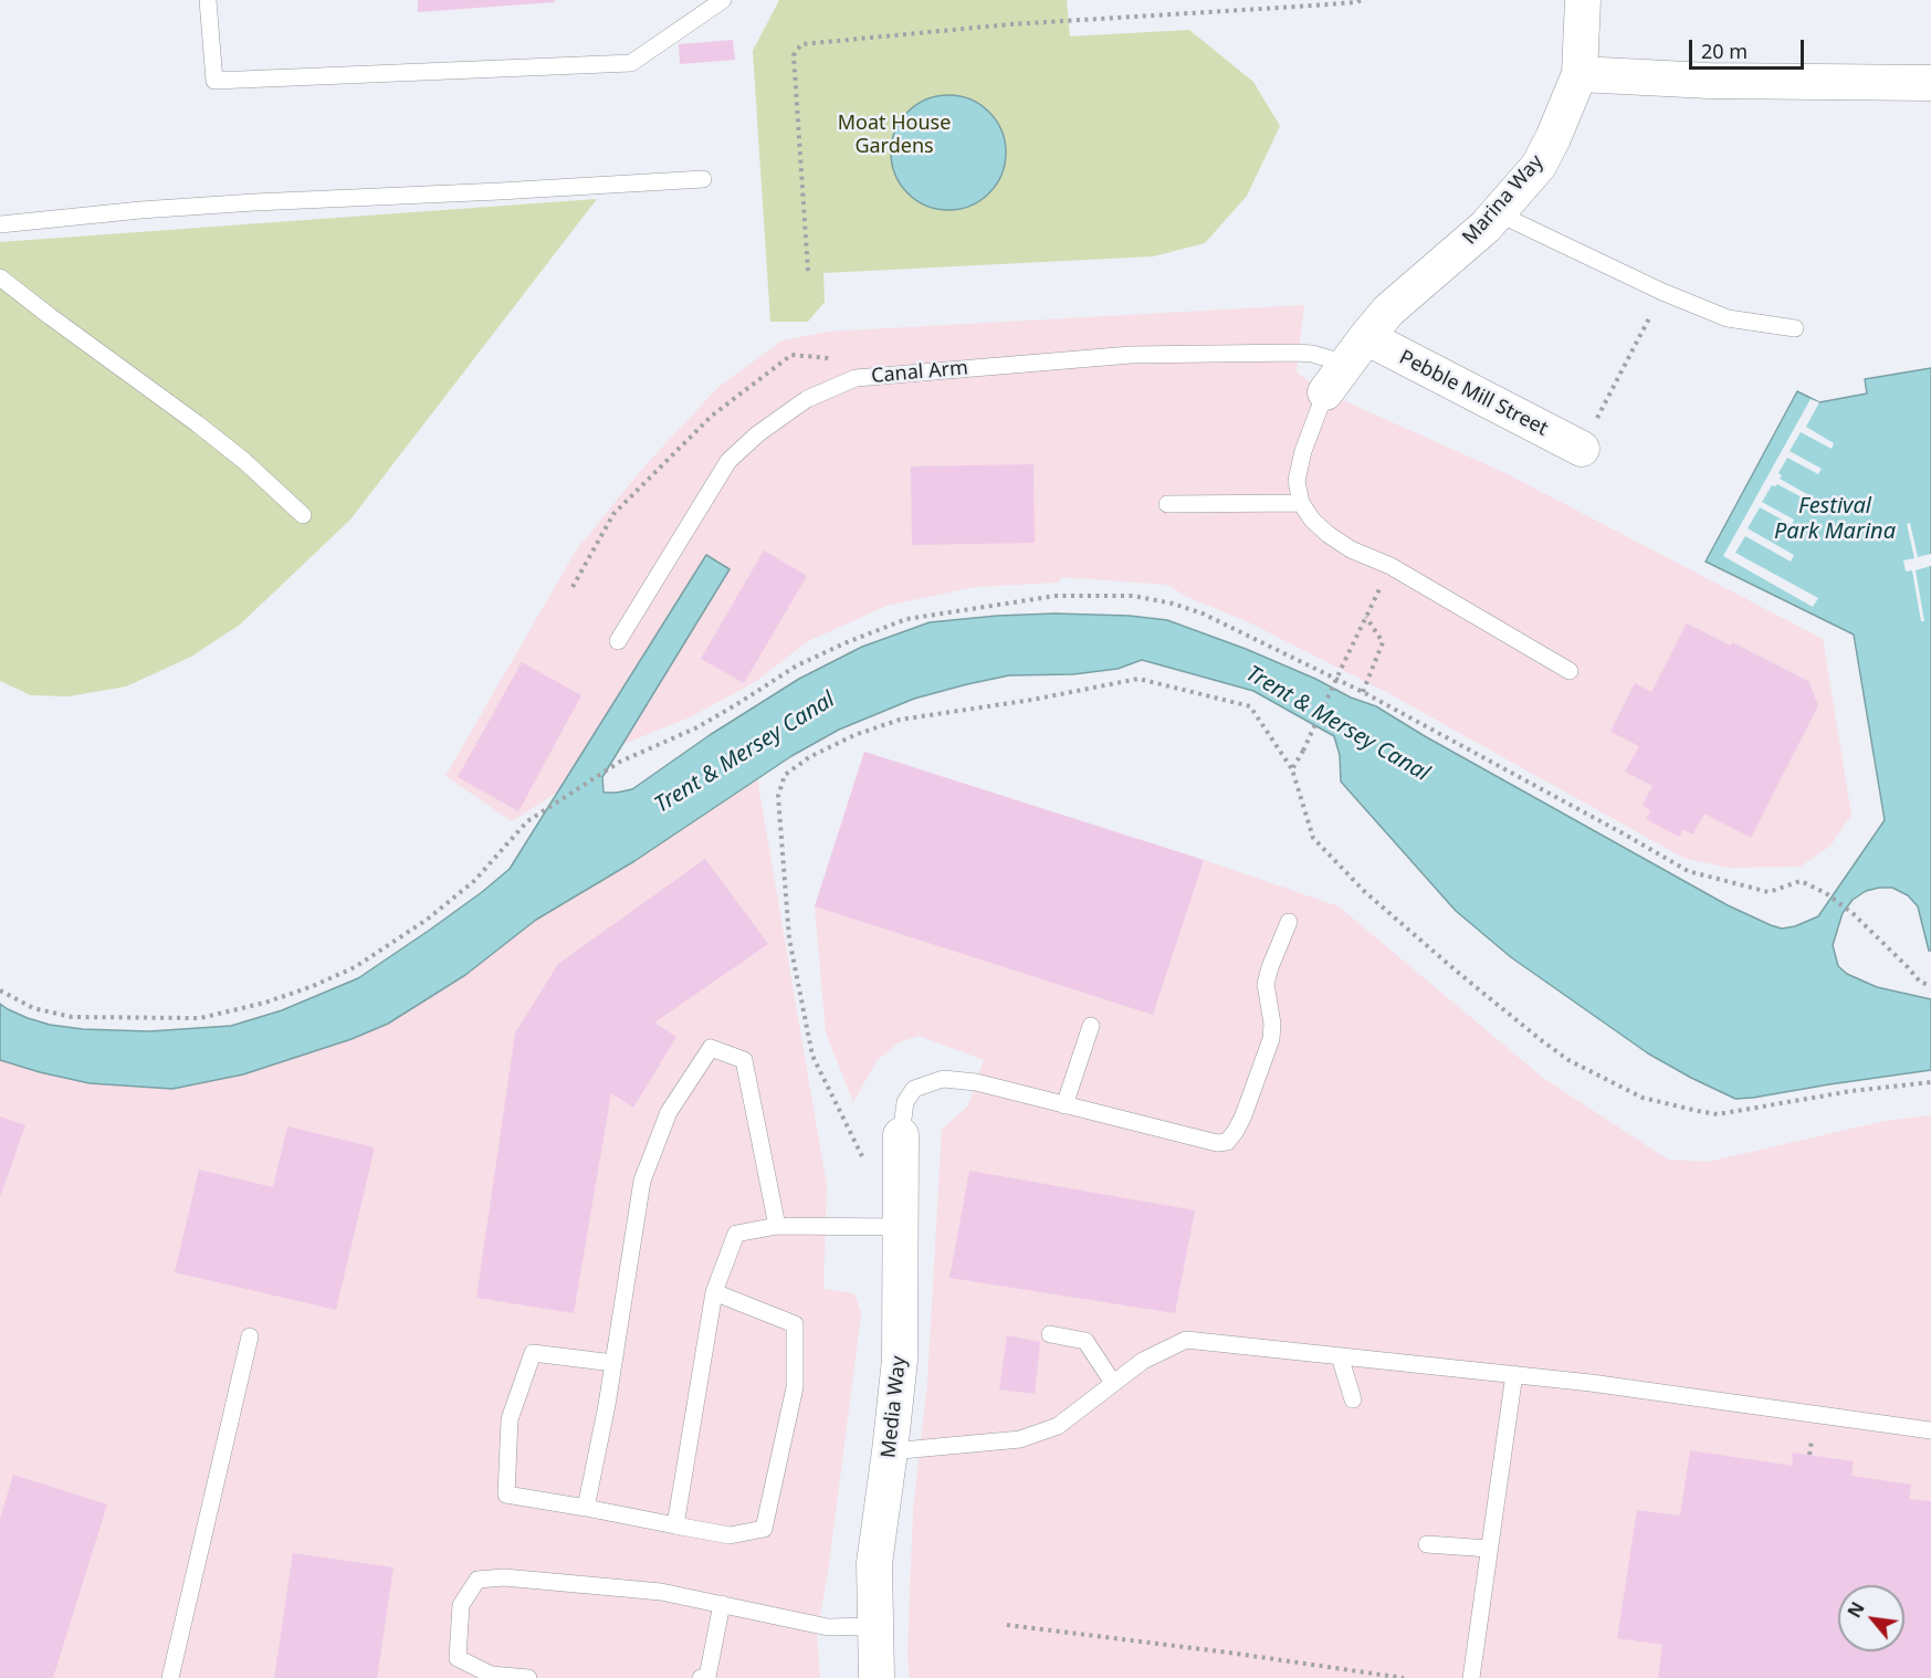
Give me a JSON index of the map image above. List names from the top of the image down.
{
  "streets": {
    "street": ["Marina Way", "Pebble Mill Street", "Media Way"],
    "lane": ["Canal Arm"]
  },
  "crossings": [
    ["Marina Way", "Canal Arm"],
    ["Marina Way", "Pebble Mill Street"],
    ["Canal Arm", "Pebble Mill Street"]
  ],
  "water": ["Festival Park Marina", "Trent & Mersey Canal"],
  "parks": ["Moat House Gardens"],
  "scale_bar": "20 m",
  "north": "top left"
}
